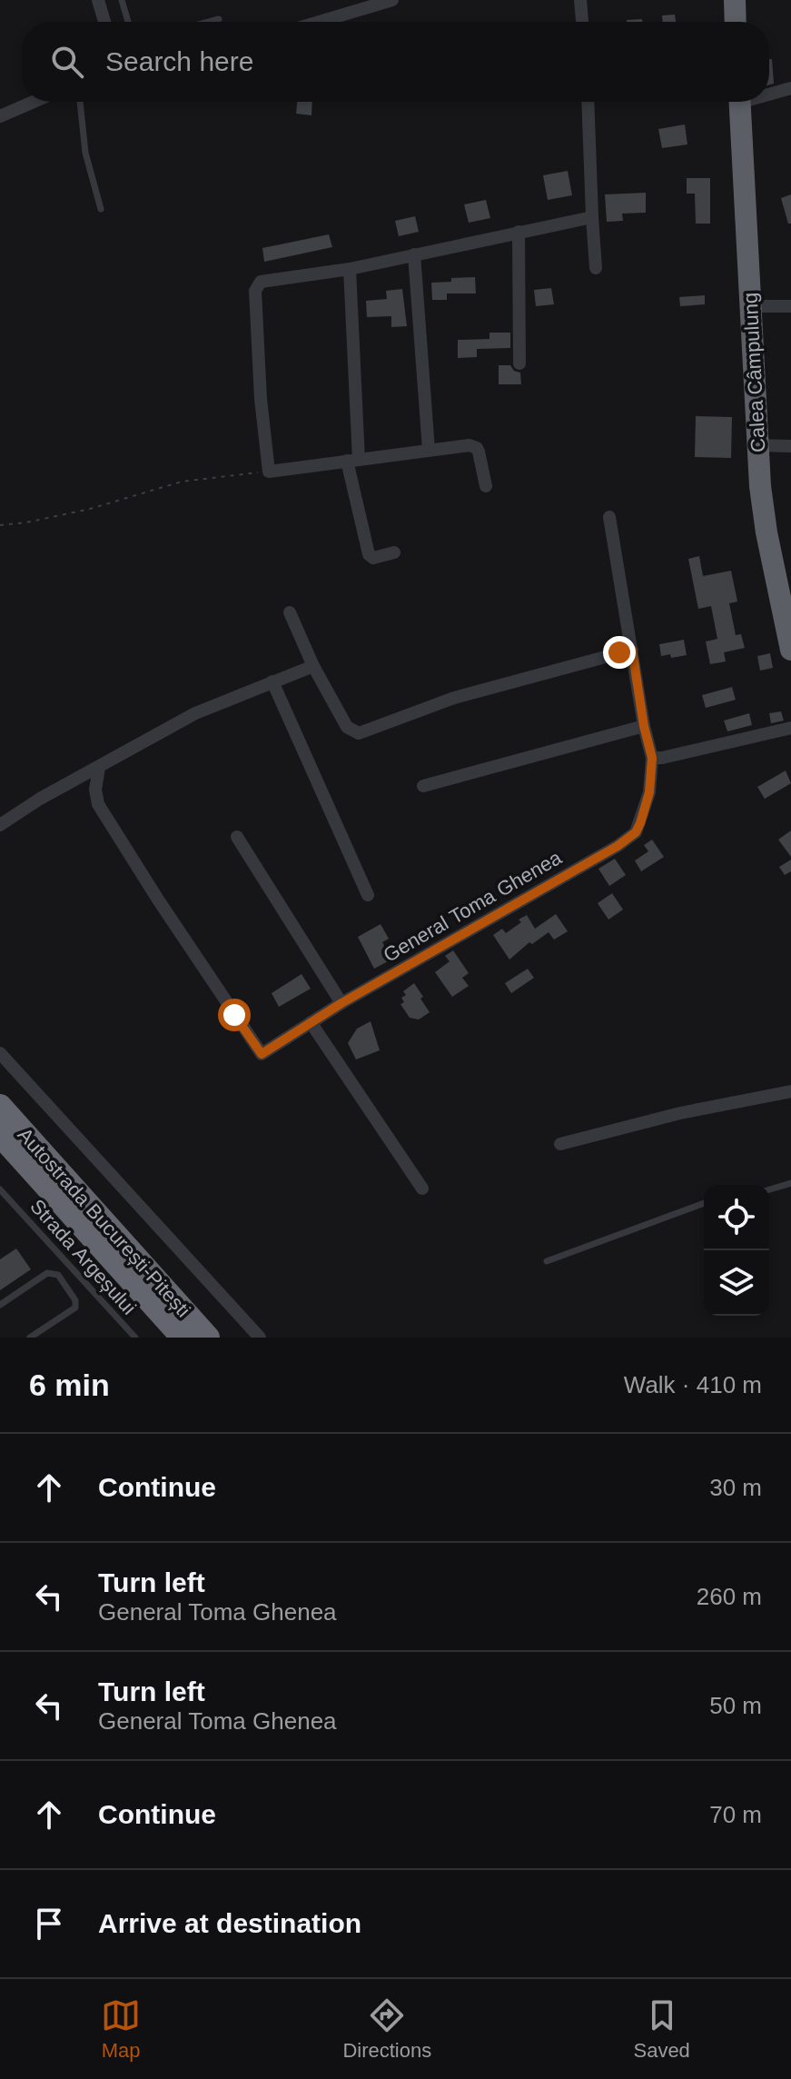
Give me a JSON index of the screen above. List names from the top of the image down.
{
  "streets": {
    "highway": ["Calea Câmpulung", "Autostrada București-Pitești"],
    "street": ["General Toma Ghenea"],
    "lane": ["Strada Argeșului"]
  },
  "page": {
    "search": "Search here",
    "heading": ["6 min", "Walk · 410 m"],
    "list": [
      ["Continue", "30 m"],
      ["Turn left", "General Toma Ghenea", "260 m"],
      ["Turn left", "General Toma Ghenea", "50 m"],
      ["Continue", "70 m"],
      "Arrive at destination"
    ],
    "nav": ["Map", "Directions", "Saved"]
  }
}
